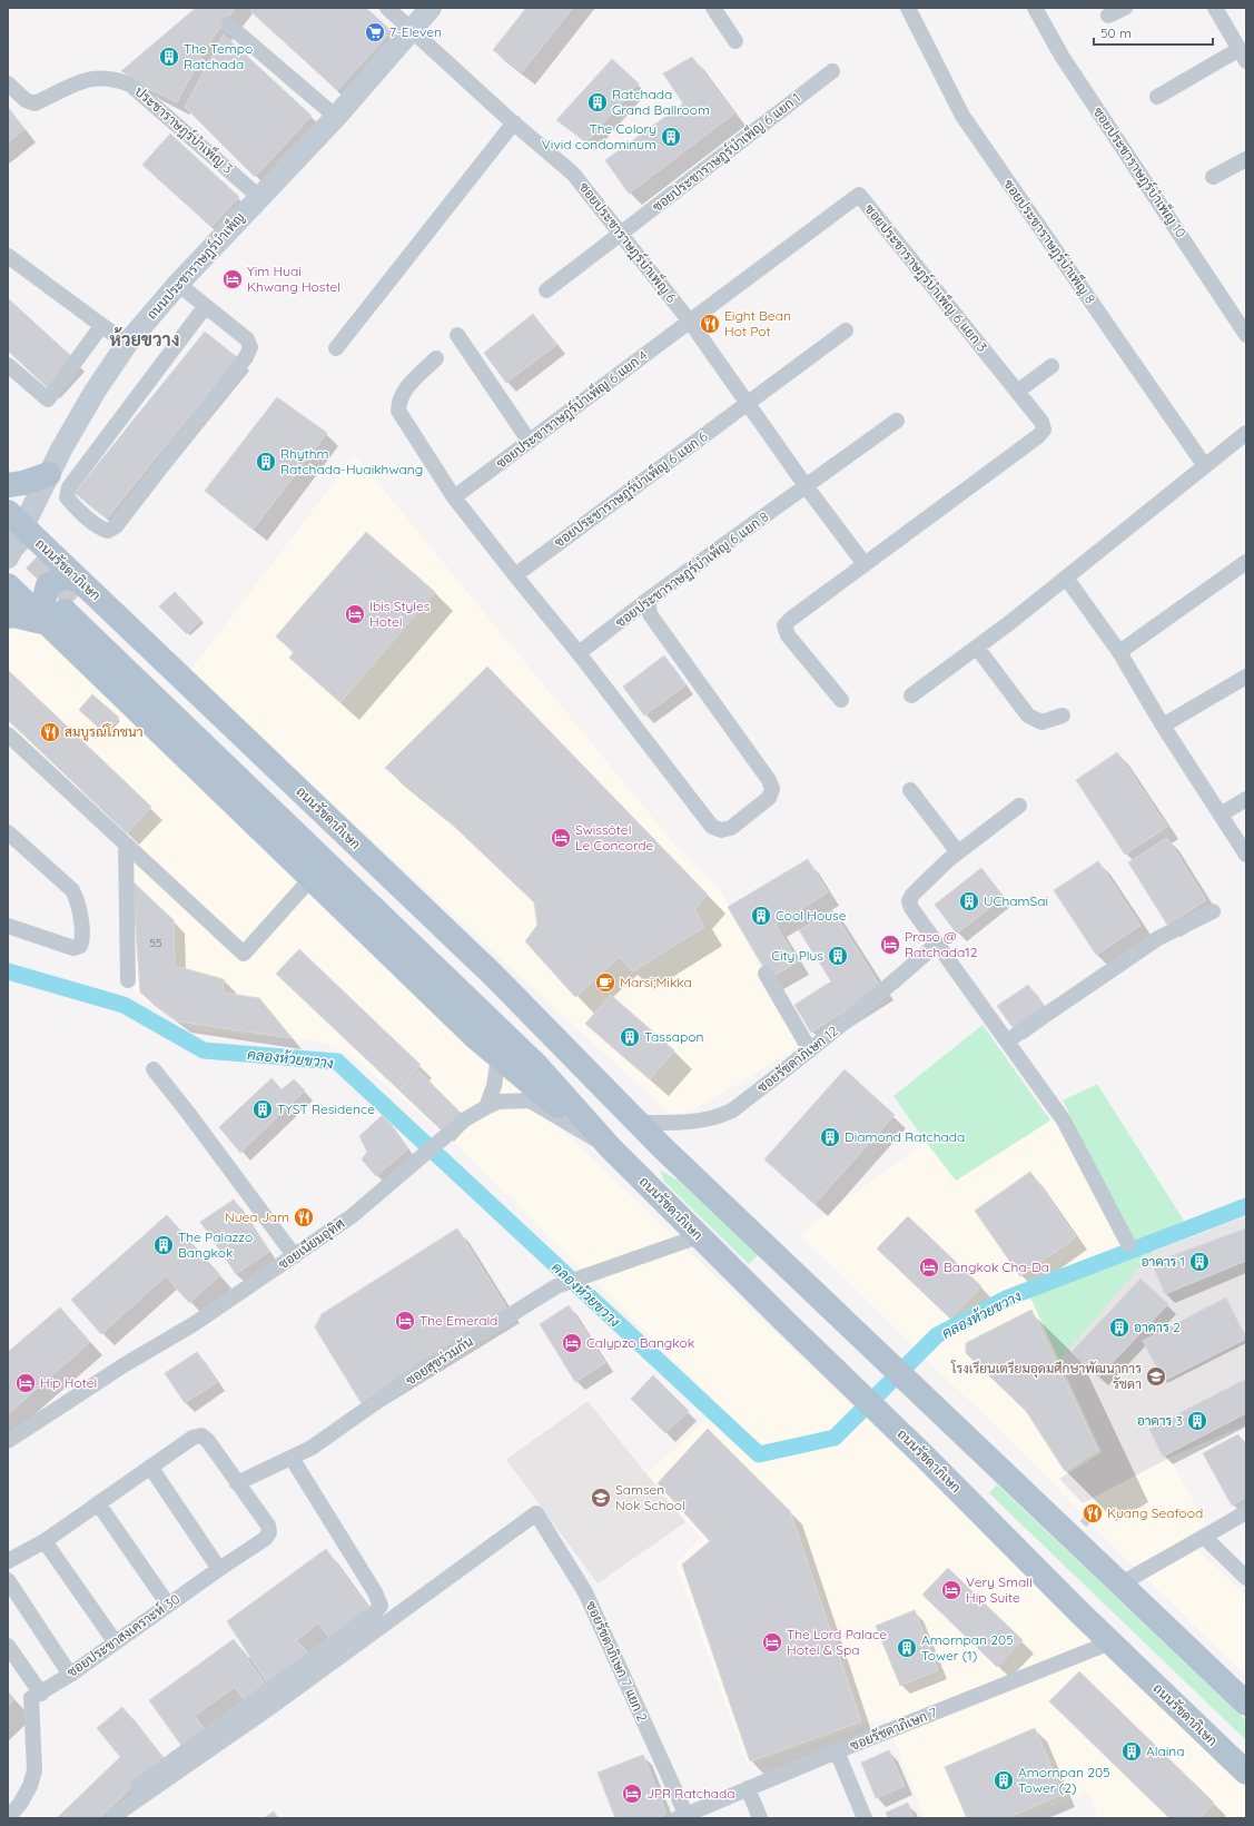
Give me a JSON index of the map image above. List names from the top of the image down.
{
  "streets": {
    "main road": ["ถนนประชาราษฎร์บำเพ็ญ", "ถนนรัชดาภิเษก"],
    "street": [
      "ประชาราษฎร์บำเพ็ญ 3",
      "ซอยประชาราษฎร์บำเพ็ญ 6 แยก 1",
      "ซอยประชาราษฎร์บำเพ็ญ 10",
      "ซอยประชาราษฎร์บำเพ็ญ 8",
      "ซอยประชาราษฎร์บำเพ็ญ 6",
      "ซอยประชาราษฎร์บำเพ็ญ 6 แยก 3",
      "ซอยประชาราษฎร์บำเพ็ญ 6 แยก 4",
      "ซอยประชาราษฎร์บำเพ็ญ 6 แยก 6",
      "ซอยประชาราษฎร์บำเพ็ญ 6 แยก 8",
      "ซอยรัชดาภิเษก 12",
      "ซอยเนียมอุทิศ",
      "ซอยสุขร่วมกัน",
      "ซอยประชาสงเคราะห์ 30",
      "ซอยรัชดาภิเษก 7 แยก 2",
      "ซอยรัชดาภิเษก 7"
    ]
  },
  "crossings": [
    ["ประชาราษฎร์บำเพ็ญ 3", "ถนนประชาราษฎร์บำเพ็ญ"],
    ["ซอยประชาราษฎร์บำเพ็ญ 6 แยก 1", "ซอยประชาราษฎร์บำเพ็ญ 6"],
    ["ซอยประชาราษฎร์บำเพ็ญ 6", "ถนนประชาราษฎร์บำเพ็ญ"],
    ["ซอยประชาราษฎร์บำเพ็ญ 6", "ซอยประชาราษฎร์บำเพ็ญ 6 แยก 3"],
    ["ซอยประชาราษฎร์บำเพ็ญ 6", "ซอยประชาราษฎร์บำเพ็ญ 6 แยก 4"],
    ["ซอยประชาราษฎร์บำเพ็ญ 6", "ซอยประชาราษฎร์บำเพ็ญ 6 แยก 6"],
    ["ซอยประชาราษฎร์บำเพ็ญ 6", "ซอยประชาราษฎร์บำเพ็ญ 6 แยก 8"],
    ["ถนนประชาราษฎร์บำเพ็ญ", "ถนนรัชดาภิเษก"],
    ["ซอยประชาราษฎร์บำเพ็ญ 6 แยก 3", "ซอยประชาราษฎร์บำเพ็ญ 6 แยก 4"],
    ["ถนนรัชดาภิเษก", "ซอยรัชดาภิเษก 12"],
    ["ถนนรัชดาภิเษก", "ซอยเนียมอุทิศ"],
    ["ถนนรัชดาภิเษก", "ซอยสุขร่วมกัน"],
    ["ถนนรัชดาภิเษก", "ซอยรัชดาภิเษก 7"],
    ["ซอยสุขร่วมกัน", "ซอยประชาสงเคราะห์ 30"],
    ["ซอยรัชดาภิเษก 7 แยก 2", "ซอยรัชดาภิเษก 7"]
  ],
  "districts": ["ห้วยขวาง"],
  "water": ["คลองห้วยขวาง"],
  "places": {
    "supermarket": ["7-Eleven"],
    "building": [
      "The Tempo Ratchada",
      "Ratchada Grand Ballroom",
      "The Colory Vivid condominum",
      "Rhythm Ratchada-Huaikhwang",
      "UChamSai",
      "Cool House",
      "City Plus",
      "Tassapon",
      "TYST Residence",
      "Diamond Ratchada",
      "The Palazzo Bangkok",
      "อาคาร 1",
      "อาคาร 2",
      "อาคาร 3",
      "Amornpan 205 Tower (1)",
      "Alaina",
      "Amornpan 205 Tower (2)"
    ],
    "hotel": [
      "Yim Huai Khwang Hostel",
      "Ibis Styles Hotel",
      "Swissôtel Le Concorde",
      "Praso @ Ratchada12",
      "Bangkok Cha-Da",
      "The Emerald",
      "Calypzo Bangkok",
      "Hip Hotel",
      "Very Small Hip Suite",
      "The Lord Palace Hotel & Spa",
      "JPR Ratchada"
    ],
    "restaurant": [
      "Eight Bean Hot Pot",
      "สมบูรณ์โภชนา",
      "Nuea Jam",
      "Kuang Seafood"
    ],
    "cafe": ["Marsi;Mikka"],
    "school or university": ["โรงเรียนเตรียมอุดมศึกษาพัฒนาการ รัชดา", "Samsen Nok School"]
  },
  "house_numbers": ["55"],
  "scale_bar": "50 m"
}
